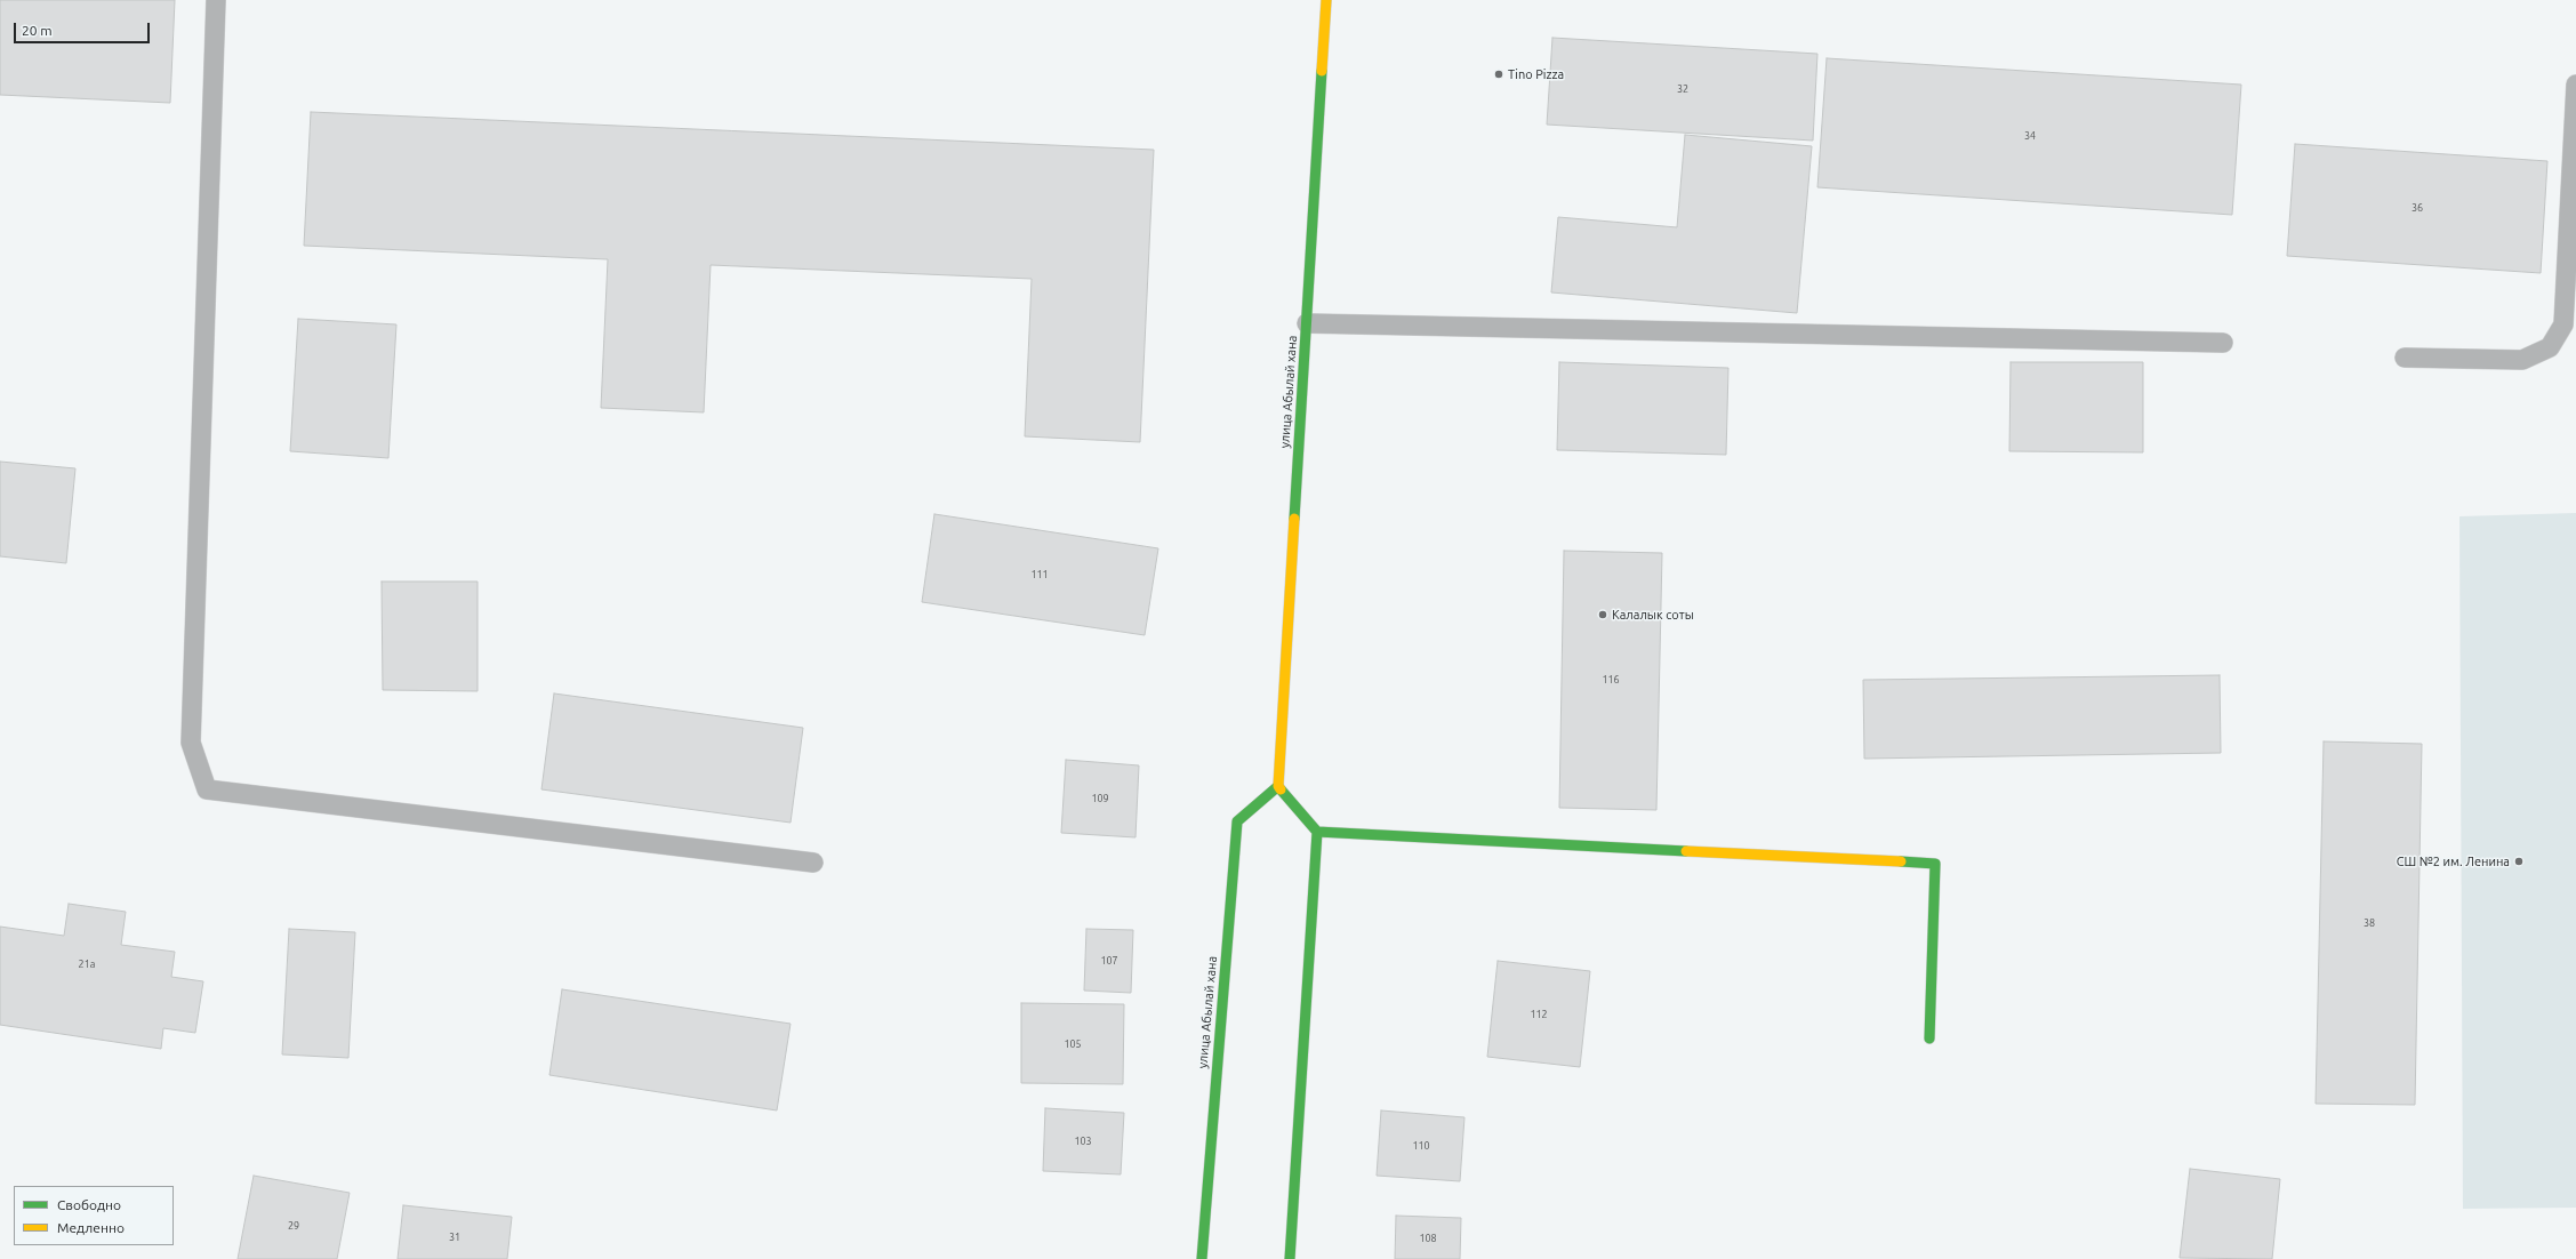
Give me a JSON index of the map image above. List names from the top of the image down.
{
  "streets": {
    "street": ["улица Абылай хана"]
  },
  "places": ["Tino Pizza", "Калалык соты", "СШ №2 им. Ленина"],
  "house_numbers": [
    "32",
    "34",
    "36",
    "111",
    "116",
    "109",
    "38",
    "107",
    "21а",
    "112",
    "105",
    "103",
    "110",
    "29",
    "31",
    "108"
  ],
  "legend": ["Свободно", "Медленно"],
  "scale_bar": "20 m"
}
